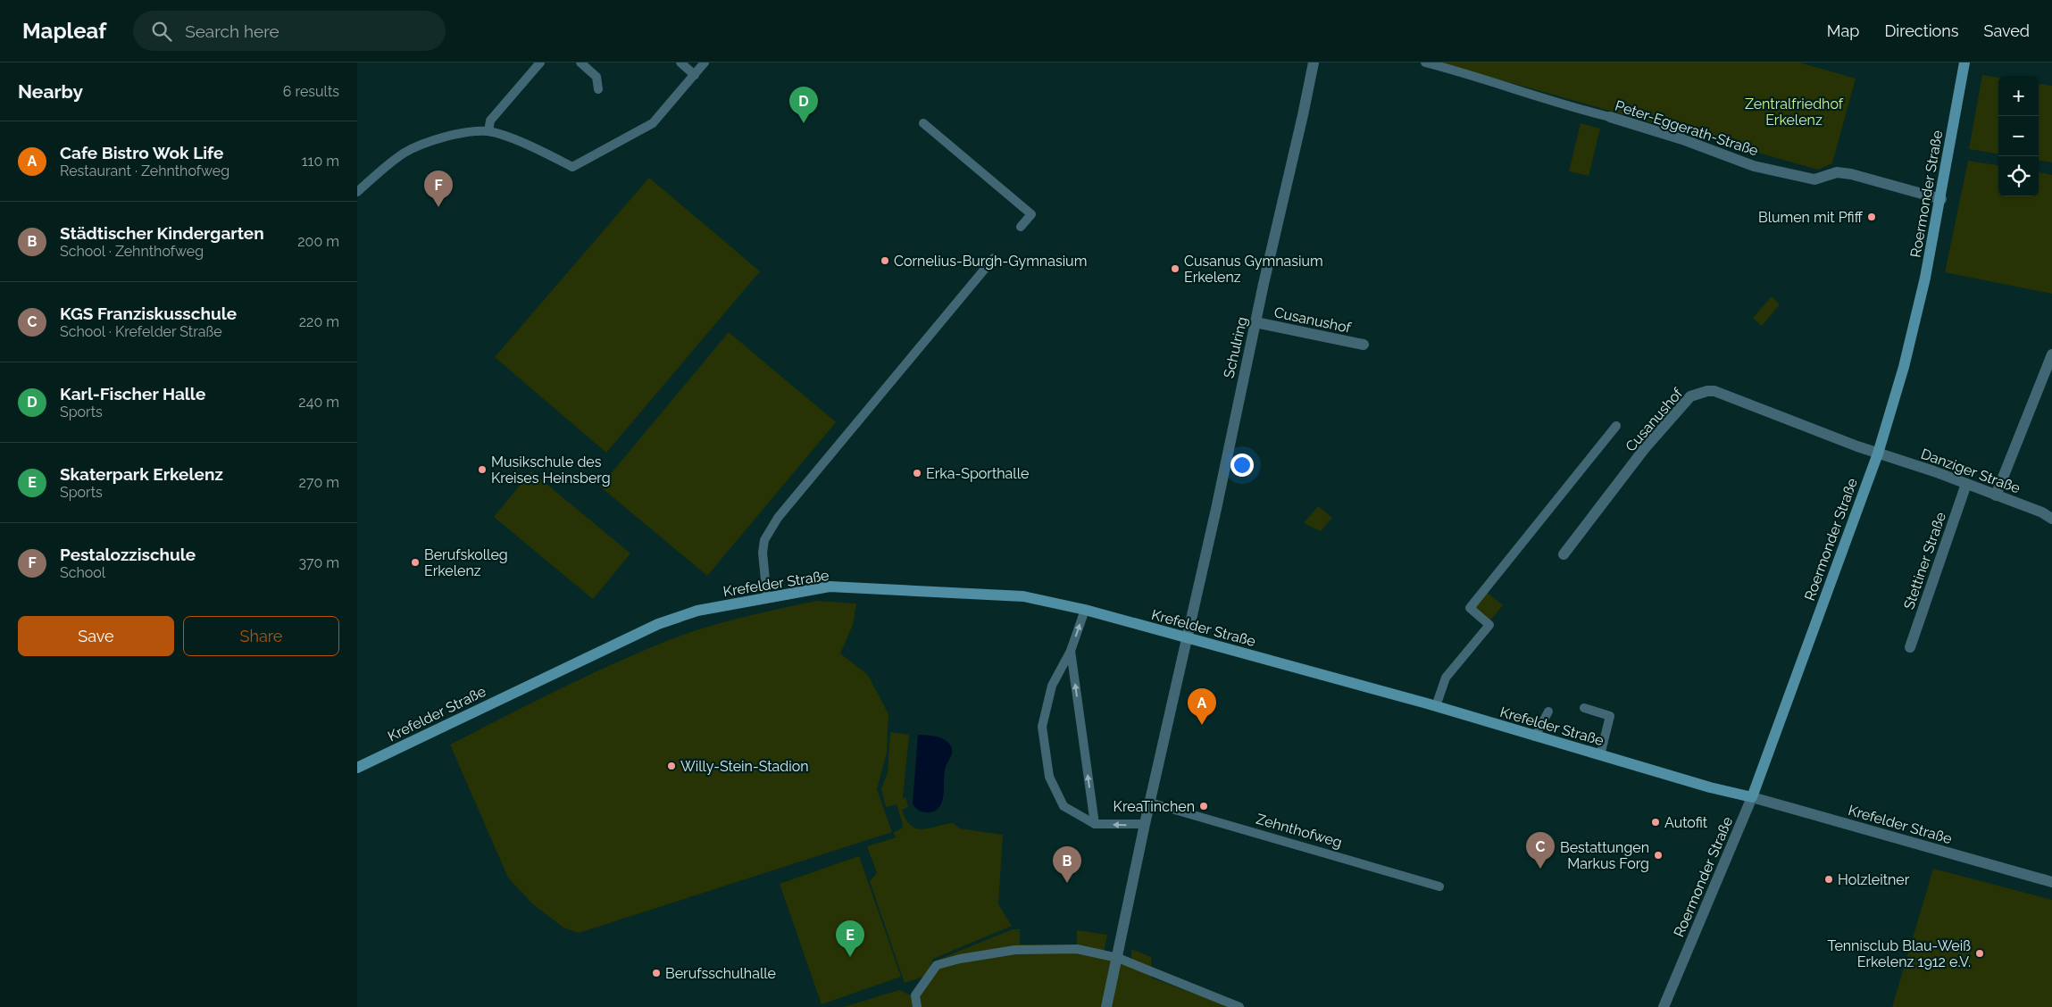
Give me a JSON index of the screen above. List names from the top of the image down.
{
  "streets": {
    "main road": ["Roermonder Straße", "Krefelder Straße"],
    "street": [
      "Peter-Eggerath-Straße",
      "Cusanushof",
      "Schulring",
      "Danziger Straße",
      "Stettiner Straße"
    ],
    "lane": ["Zehnthofweg"]
  },
  "crossings": [
    ["Peter-Eggerath-Straße", "Roermonder Straße"],
    ["Roermonder Straße", "Cusanushof"],
    ["Roermonder Straße", "Danziger Straße"],
    ["Roermonder Straße", "Krefelder Straße"],
    ["Cusanushof", "Schulring"],
    ["Cusanushof", "Danziger Straße"],
    ["Cusanushof", "Krefelder Straße"],
    ["Schulring", "Krefelder Straße"],
    ["Danziger Straße", "Stettiner Straße"]
  ],
  "parks": ["Zentralfriedhof Erkelenz"],
  "places": [
    "Blumen mit Pfiff",
    "Cornelius-Burgh-Gymnasium",
    "Cusanus Gymnasium Erkelenz",
    "Musikschule des Kreises Heinsberg",
    "Erka-Sporthalle",
    "Berufskolleg Erkelenz",
    "Willy-Stein-Stadion",
    "KreaTinchen",
    "Autofit",
    "Bestattungen Markus Forg",
    "Holzleitner",
    "Tennisclub Blau-Weiß Erkelenz 1912 e.V.",
    "Berufsschulhalle"
  ],
  "page": {
    "header": "Mapleaf",
    "search": "Search here",
    "nav": ["Map", "Directions", "Saved"],
    "heading": ["Nearby", "6 results"],
    "map_buttons": ["+", "−"],
    "pins": [
      "D",
      "F",
      "A",
      "C",
      "B",
      "E"
    ],
    "list": [
      {
        "mark": "A",
        "name": "Cafe Bistro Wok Life",
        "note": "Restaurant · Zehnthofweg",
        "value": "110 m"
      },
      {
        "mark": "B",
        "name": "Städtischer Kindergarten",
        "note": "School · Zehnthofweg",
        "value": "200 m"
      },
      {
        "mark": "C",
        "name": "KGS Franziskusschule",
        "note": "School · Krefelder Straße",
        "value": "220 m"
      },
      {
        "mark": "D",
        "name": "Karl-Fischer Halle",
        "note": "Sports",
        "value": "240 m"
      },
      {
        "mark": "E",
        "name": "Skaterpark Erkelenz",
        "note": "Sports",
        "value": "270 m"
      },
      {
        "mark": "F",
        "name": "Pestalozzischule",
        "note": "School",
        "value": "370 m"
      }
    ],
    "buttons": ["Save", "Share"]
  }
}
